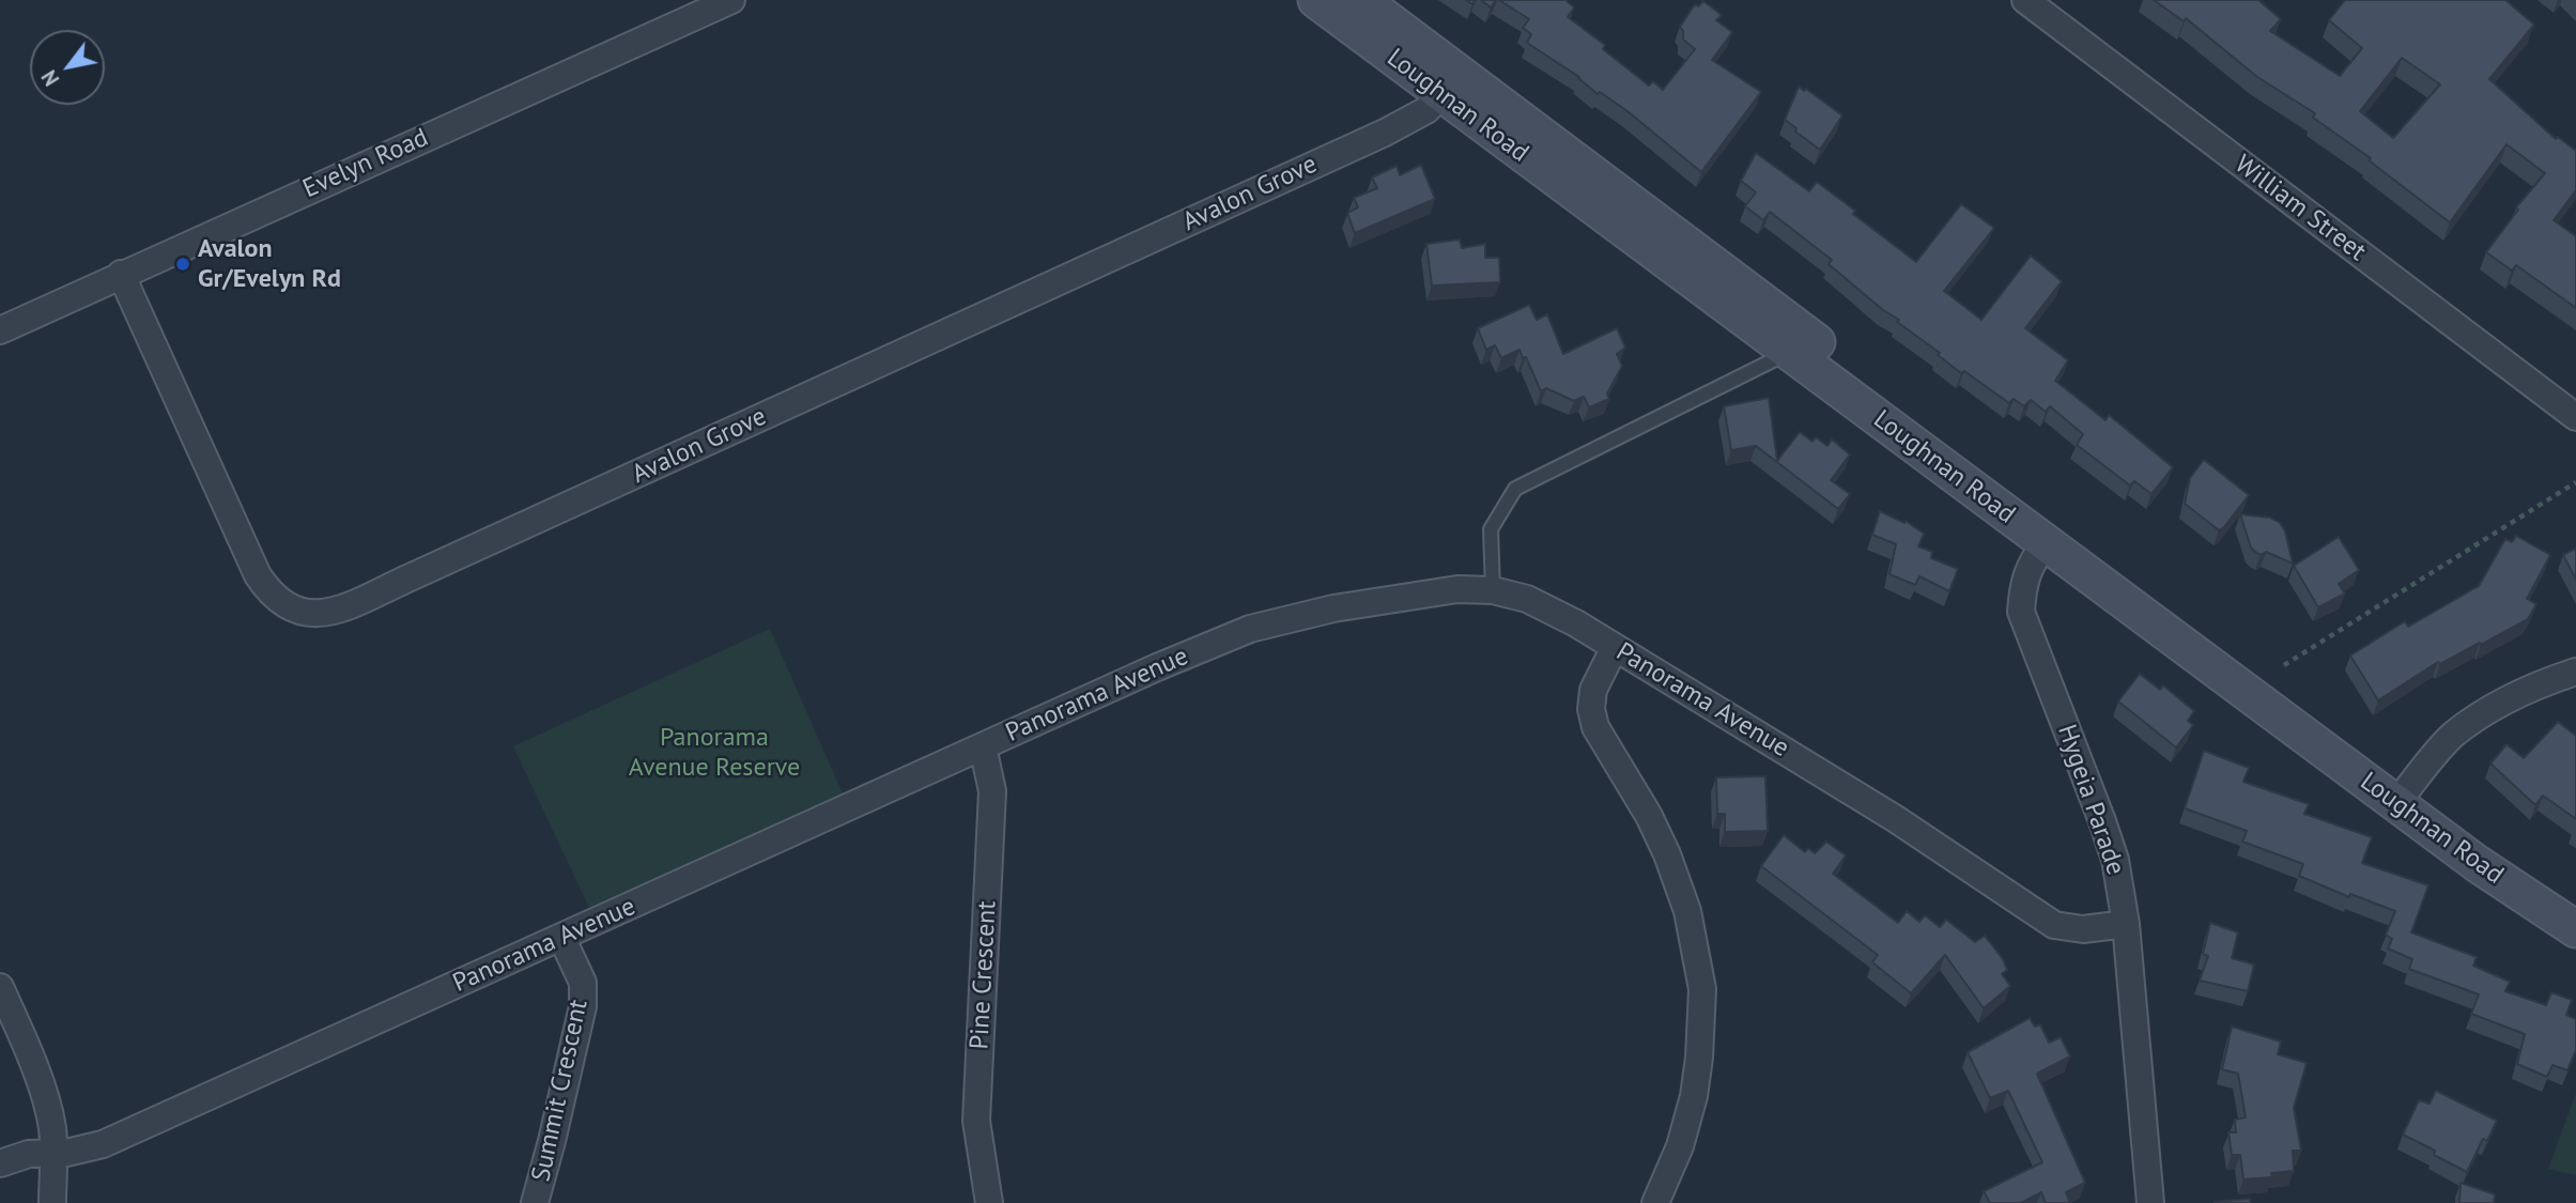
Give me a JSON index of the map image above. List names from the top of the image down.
{
  "streets": {
    "main road": ["Loughnan Road"],
    "street": [
      "Evelyn Road",
      "Avalon Grove",
      "William Street",
      "Panorama Avenue",
      "Hygeia Parade",
      "Pine Crescent",
      "Summit Crescent"
    ]
  },
  "crossings": [
    ["Loughnan Road", "Avalon Grove"],
    ["Loughnan Road", "Hygeia Parade"],
    ["Evelyn Road", "Avalon Grove"],
    ["Panorama Avenue", "Hygeia Parade"],
    ["Panorama Avenue", "Pine Crescent"],
    ["Panorama Avenue", "Summit Crescent"]
  ],
  "parks": ["Panorama Avenue Reserve"],
  "places": ["Avalon Gr/Evelyn Rd"],
  "north": "bottom left"
}
